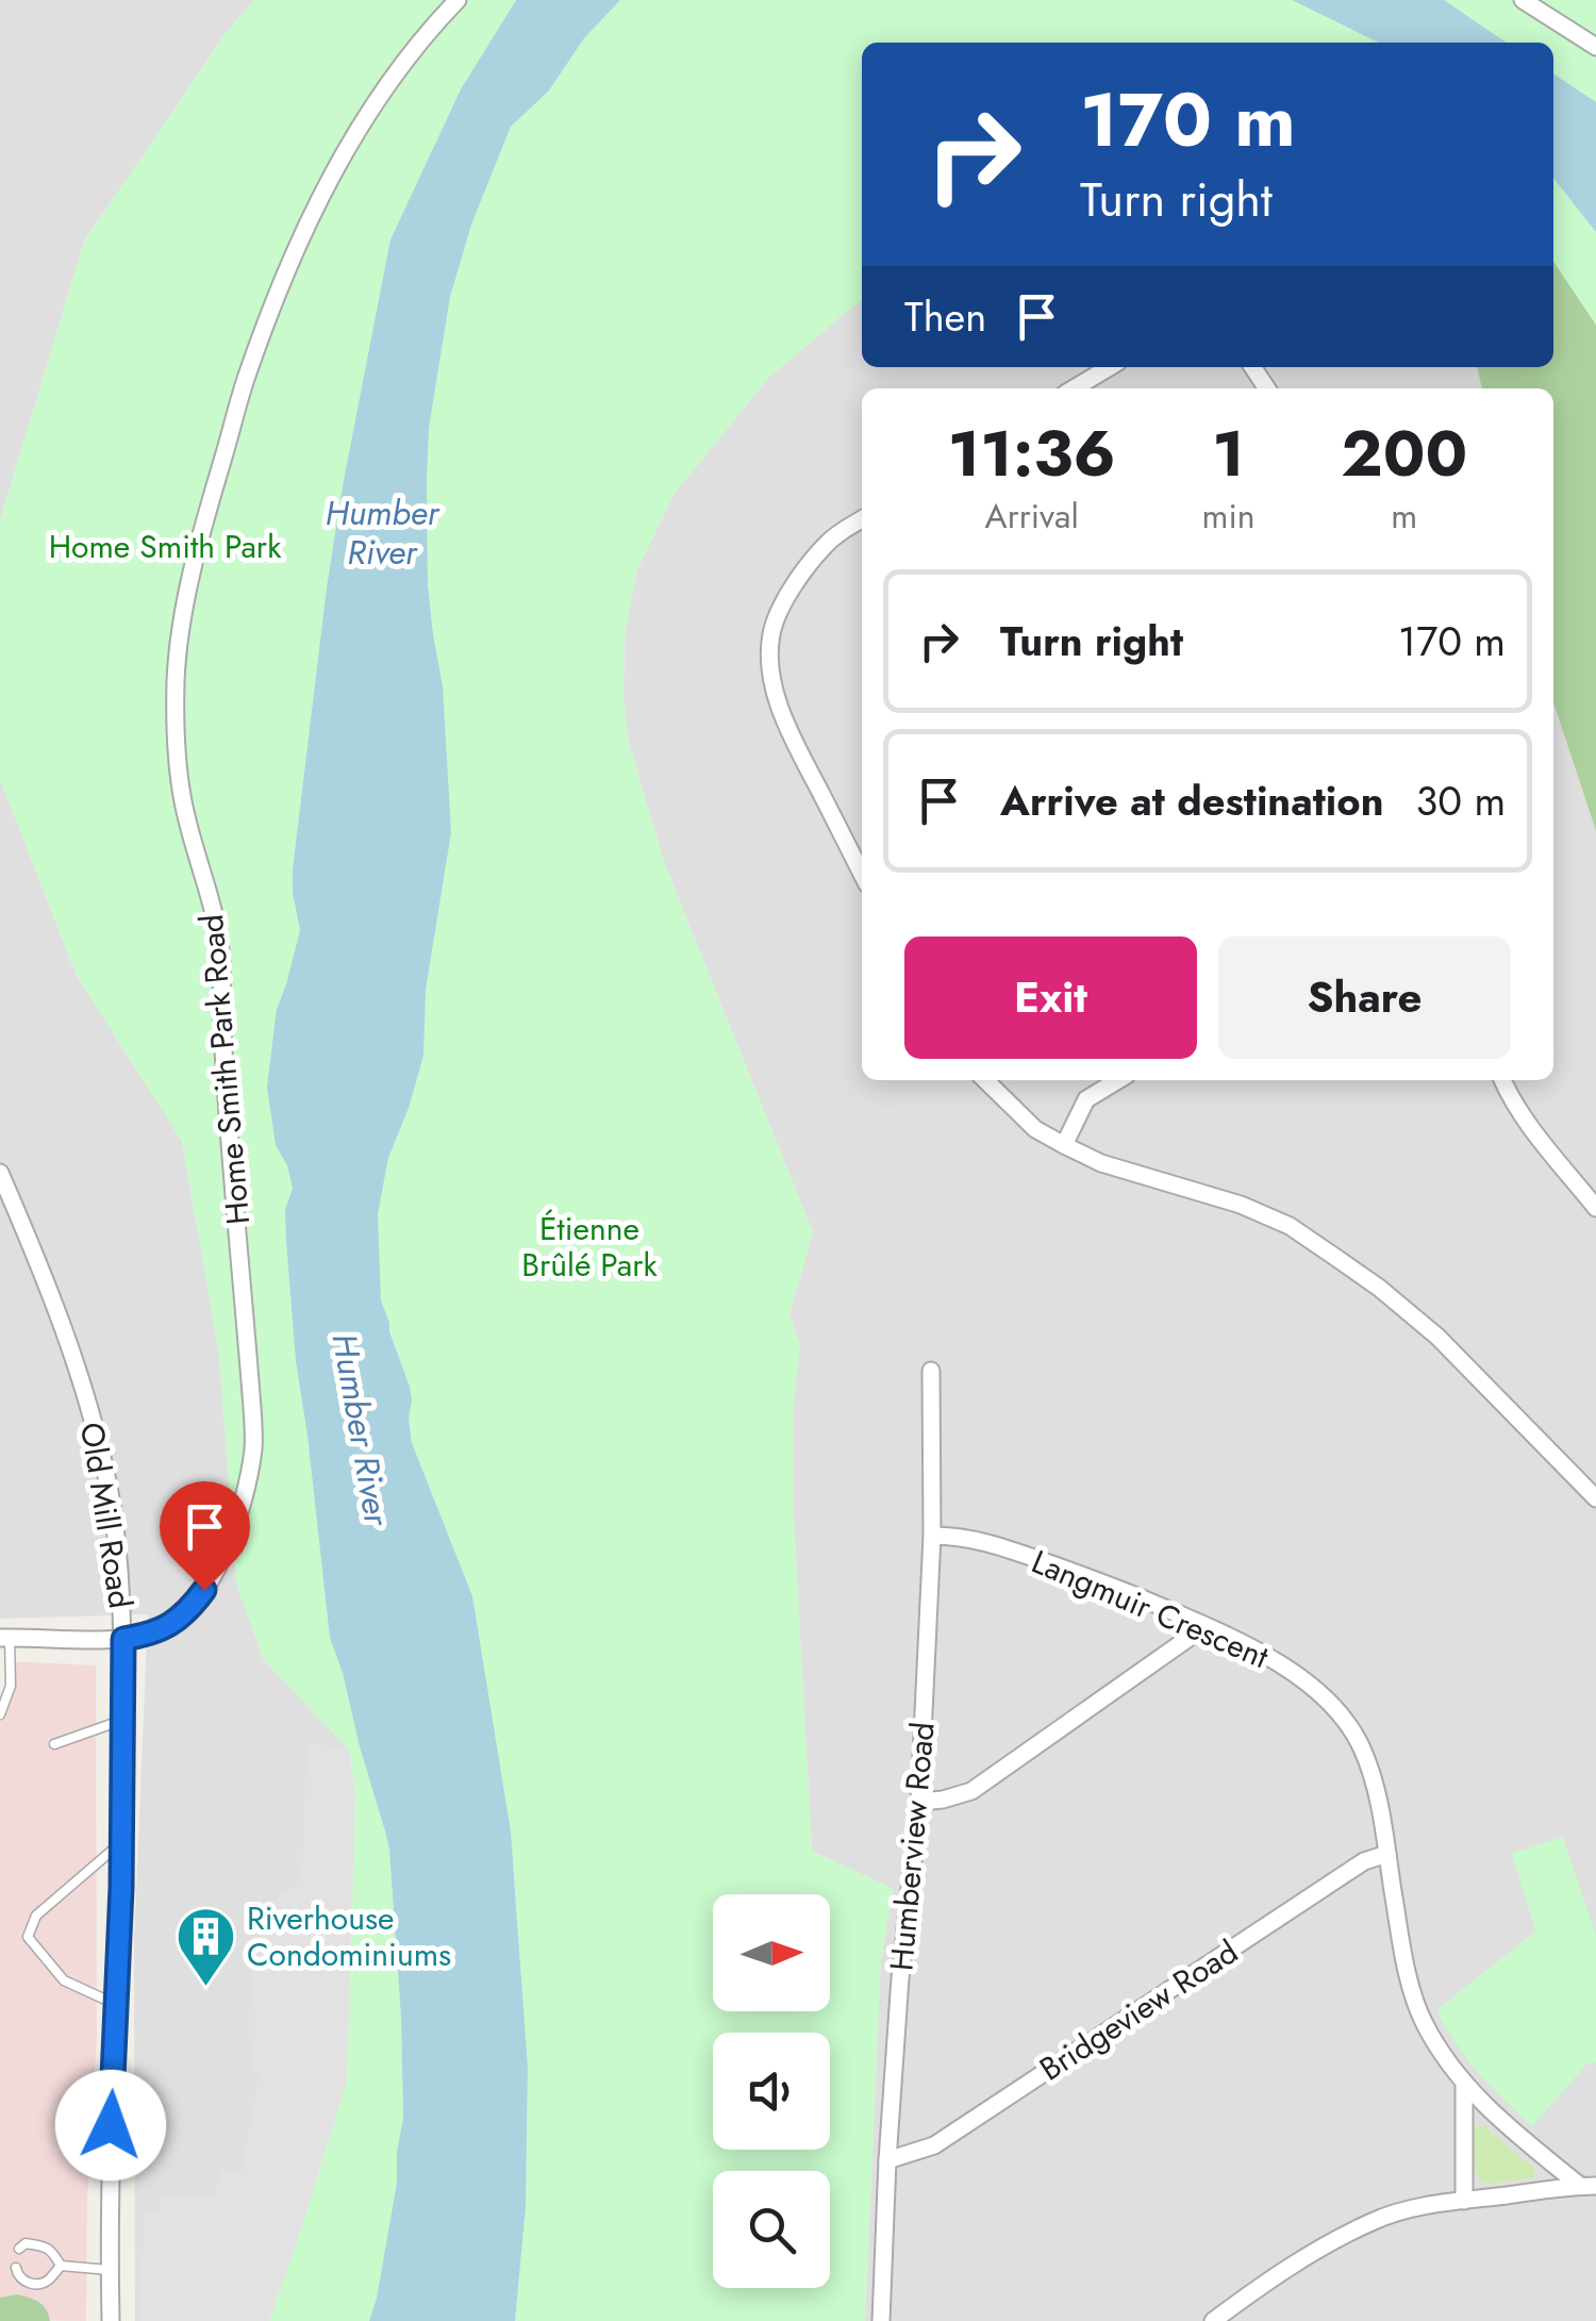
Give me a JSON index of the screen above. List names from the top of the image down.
{
  "streets": {
    "street": [
      "Home Smith Park Road",
      "Old Mill Road",
      "Langmuir Crescent",
      "Humberview Road",
      "Bridgeview Road"
    ]
  },
  "crossings": [
    ["Home Smith Park Road", "Old Mill Road"],
    ["Langmuir Crescent", "Humberview Road"],
    ["Langmuir Crescent", "Bridgeview Road"],
    ["Humberview Road", "Bridgeview Road"]
  ],
  "water": ["Humber River"],
  "parks": ["Home Smith Park", "Étienne Brûlé Park"],
  "places": {
    "building": ["Riverhouse Condominiums"]
  },
  "north": "right",
  "page": {
    "turn": ["170 m", "Turn right"],
    "then": "Then",
    "eta": [
      "11:36",
      "Arrival",
      "1",
      "min",
      "200",
      "m"
    ],
    "list": [
      {
        "name": "Turn right",
        "value": "170 m"
      },
      {
        "name": "Arrive at destination",
        "value": "30 m"
      }
    ],
    "buttons": ["Exit", "Share"]
  }
}
